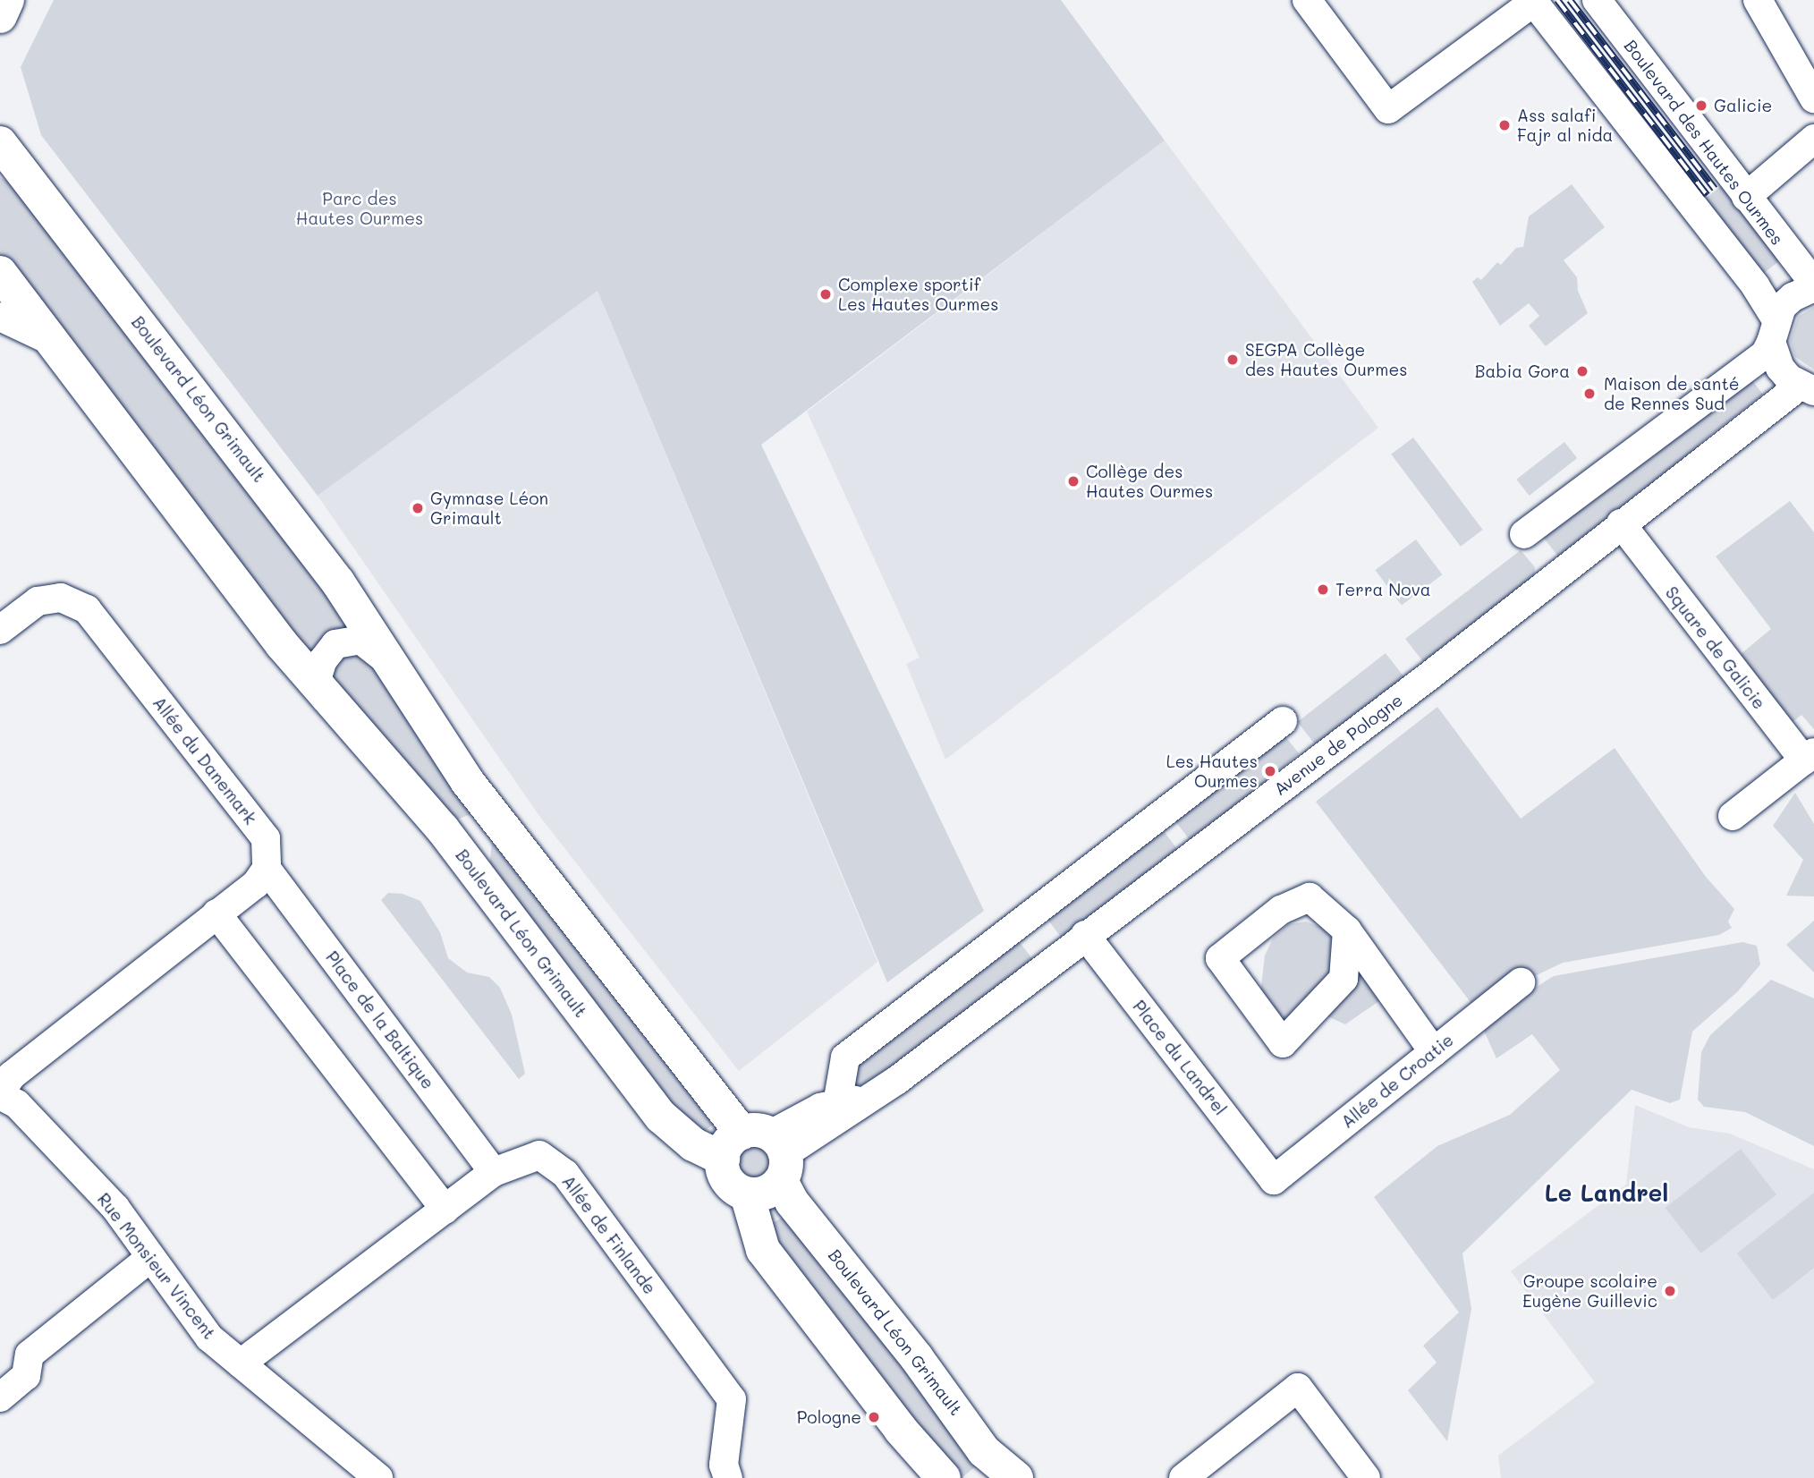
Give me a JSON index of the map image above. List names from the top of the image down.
{
  "streets": {
    "main road": ["Boulevard Léon Grimault"],
    "street": [
      "Boulevard des Hautes Ourmes",
      "Square de Galicie",
      "Avenue de Pologne",
      "Allée du Danemark",
      "Place de la Baltique",
      "Place du Landrel",
      "Allée de Croatie",
      "Allée de Finlande",
      "Rue Monsieur Vincent"
    ]
  },
  "crossings": [
    ["Boulevard Léon Grimault", "Avenue de Pologne"],
    ["Square de Galicie", "Avenue de Pologne"],
    ["Avenue de Pologne", "Place du Landrel"],
    ["Allée du Danemark", "Place de la Baltique"],
    ["Place de la Baltique", "Allée de Finlande"],
    ["Place du Landrel", "Allée de Croatie"],
    ["Allée de Finlande", "Rue Monsieur Vincent"]
  ],
  "districts": ["Le Landrel"],
  "parks": ["Parc des Hautes Ourmes"],
  "places": [
    "Galicie",
    "Ass salafi Fajr al nida",
    "Complexe sportif Les Hautes Ourmes",
    "SEGPA Collège des Hautes Ourmes",
    "Babia Gora",
    "Maison de santé de Rennes Sud",
    "Collège des Hautes Ourmes",
    "Gymnase Léon Grimault",
    "Terra Nova",
    "Les Hautes Ourmes",
    "Groupe scolaire Eugène Guillevic",
    "Pologne"
  ]
}
